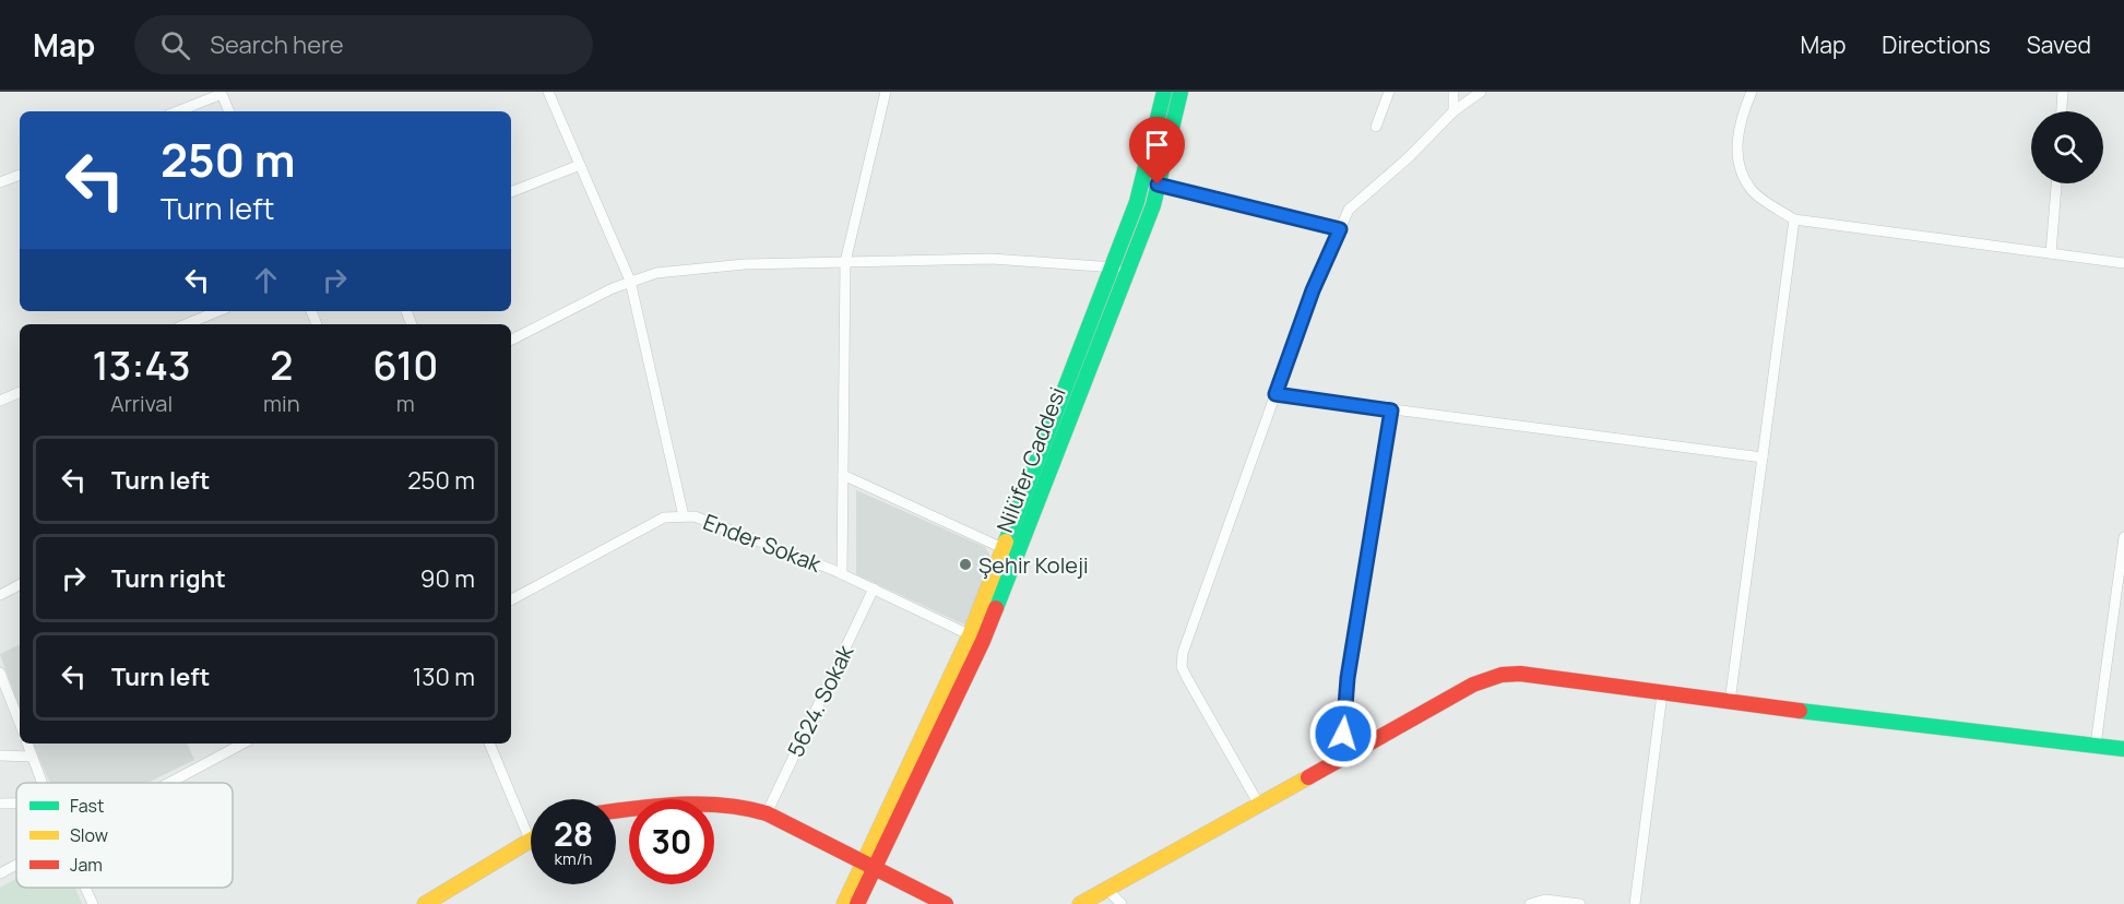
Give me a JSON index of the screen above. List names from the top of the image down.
{
  "streets": {
    "street": ["Nilüfer Caddesi", "Ender Sokak", "5624. Sokak"]
  },
  "crossings": [
    ["Nilüfer Caddesi", "Ender Sokak"],
    ["Ender Sokak", "5624. Sokak"]
  ],
  "places": ["Şehir Koleji"],
  "legend": ["Fast", "Slow", "Jam"],
  "page": {
    "header": "Map",
    "search": "Search here",
    "nav": ["Map", "Directions", "Saved"],
    "turn": ["250 m", "Turn left"],
    "eta": [
      "13:43",
      "Arrival",
      "2",
      "min",
      "610",
      "m"
    ],
    "list": [
      {
        "name": "Turn left",
        "value": "250 m"
      },
      {
        "name": "Turn right",
        "value": "90 m"
      },
      {
        "name": "Turn left",
        "value": "130 m"
      }
    ],
    "speed": "28 km/h",
    "limit": "30"
  }
}
